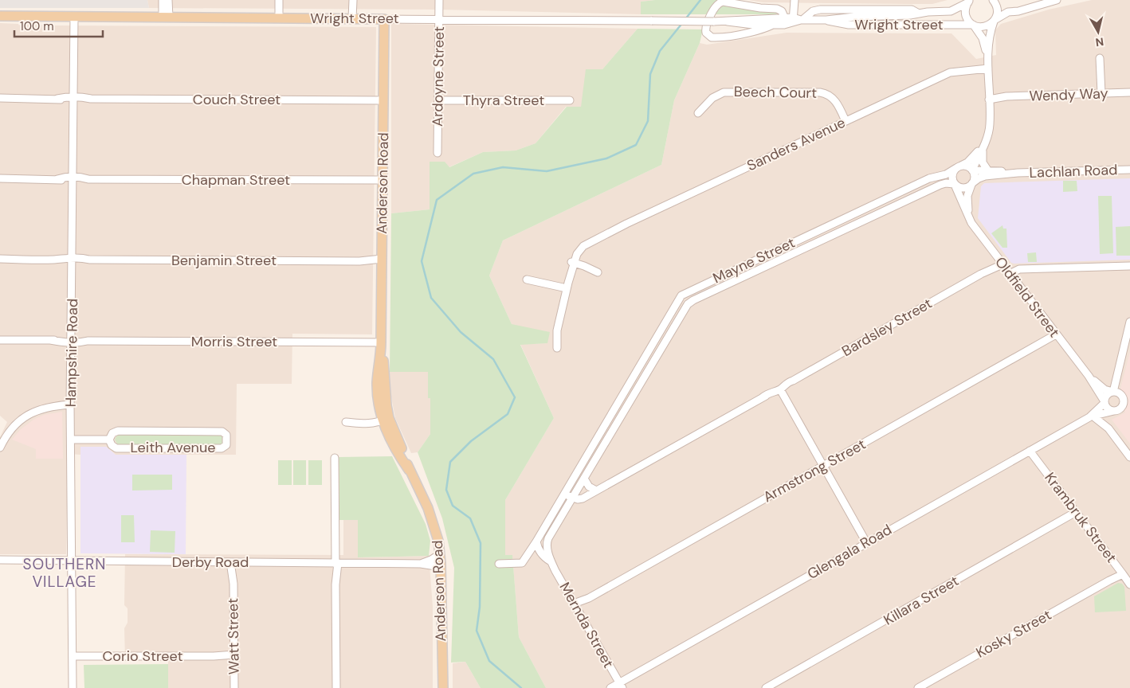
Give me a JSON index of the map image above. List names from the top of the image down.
{
  "streets": {
    "main road": ["Wright Street", "Anderson Road"],
    "street": [
      "Ardoyne Street",
      "Beech Court",
      "Wendy Way",
      "Couch Street",
      "Thyra Street",
      "Sanders Avenue",
      "Lachlan Road",
      "Chapman Street",
      "Benjamin Street",
      "Mayne Street",
      "Oldfield Street",
      "Bardsley Street",
      "Morris Street",
      "Hampshire Road",
      "Leith Avenue",
      "Armstrong Street",
      "Krambruk Street",
      "Glengala Road",
      "Derby Road",
      "Killara Street",
      "Mernda Street",
      "Kosky Street",
      "Watt Street",
      "Corio Street"
    ]
  },
  "crossings": [
    ["Wright Street", "Ardoyne Street"],
    ["Wright Street", "Anderson Road"],
    ["Wright Street", "Hampshire Road"],
    ["Ardoyne Street", "Thyra Street"],
    ["Beech Court", "Sanders Avenue"],
    ["Couch Street", "Anderson Road"],
    ["Couch Street", "Hampshire Road"],
    ["Lachlan Road", "Mayne Street"],
    ["Lachlan Road", "Oldfield Street"],
    ["Chapman Street", "Anderson Road"],
    ["Chapman Street", "Hampshire Road"],
    ["Anderson Road", "Benjamin Street"],
    ["Anderson Road", "Morris Street"],
    ["Anderson Road", "Derby Road"],
    ["Benjamin Street", "Hampshire Road"],
    ["Mayne Street", "Oldfield Street"],
    ["Mayne Street", "Bardsley Street"],
    ["Mayne Street", "Mernda Street"],
    ["Oldfield Street", "Bardsley Street"],
    ["Oldfield Street", "Armstrong Street"],
    ["Oldfield Street", "Glengala Road"],
    ["Morris Street", "Hampshire Road"],
    ["Hampshire Road", "Leith Avenue"],
    ["Hampshire Road", "Derby Road"],
    ["Hampshire Road", "Corio Street"],
    ["Armstrong Street", "Mernda Street"],
    ["Krambruk Street", "Glengala Road"],
    ["Krambruk Street", "Killara Street"],
    ["Krambruk Street", "Kosky Street"],
    ["Glengala Road", "Mernda Street"],
    ["Derby Road", "Watt Street"],
    ["Watt Street", "Corio Street"]
  ],
  "districts": ["SOUTHERN VILLAGE"],
  "scale_bar": "100 m",
  "north": "bottom"
}
